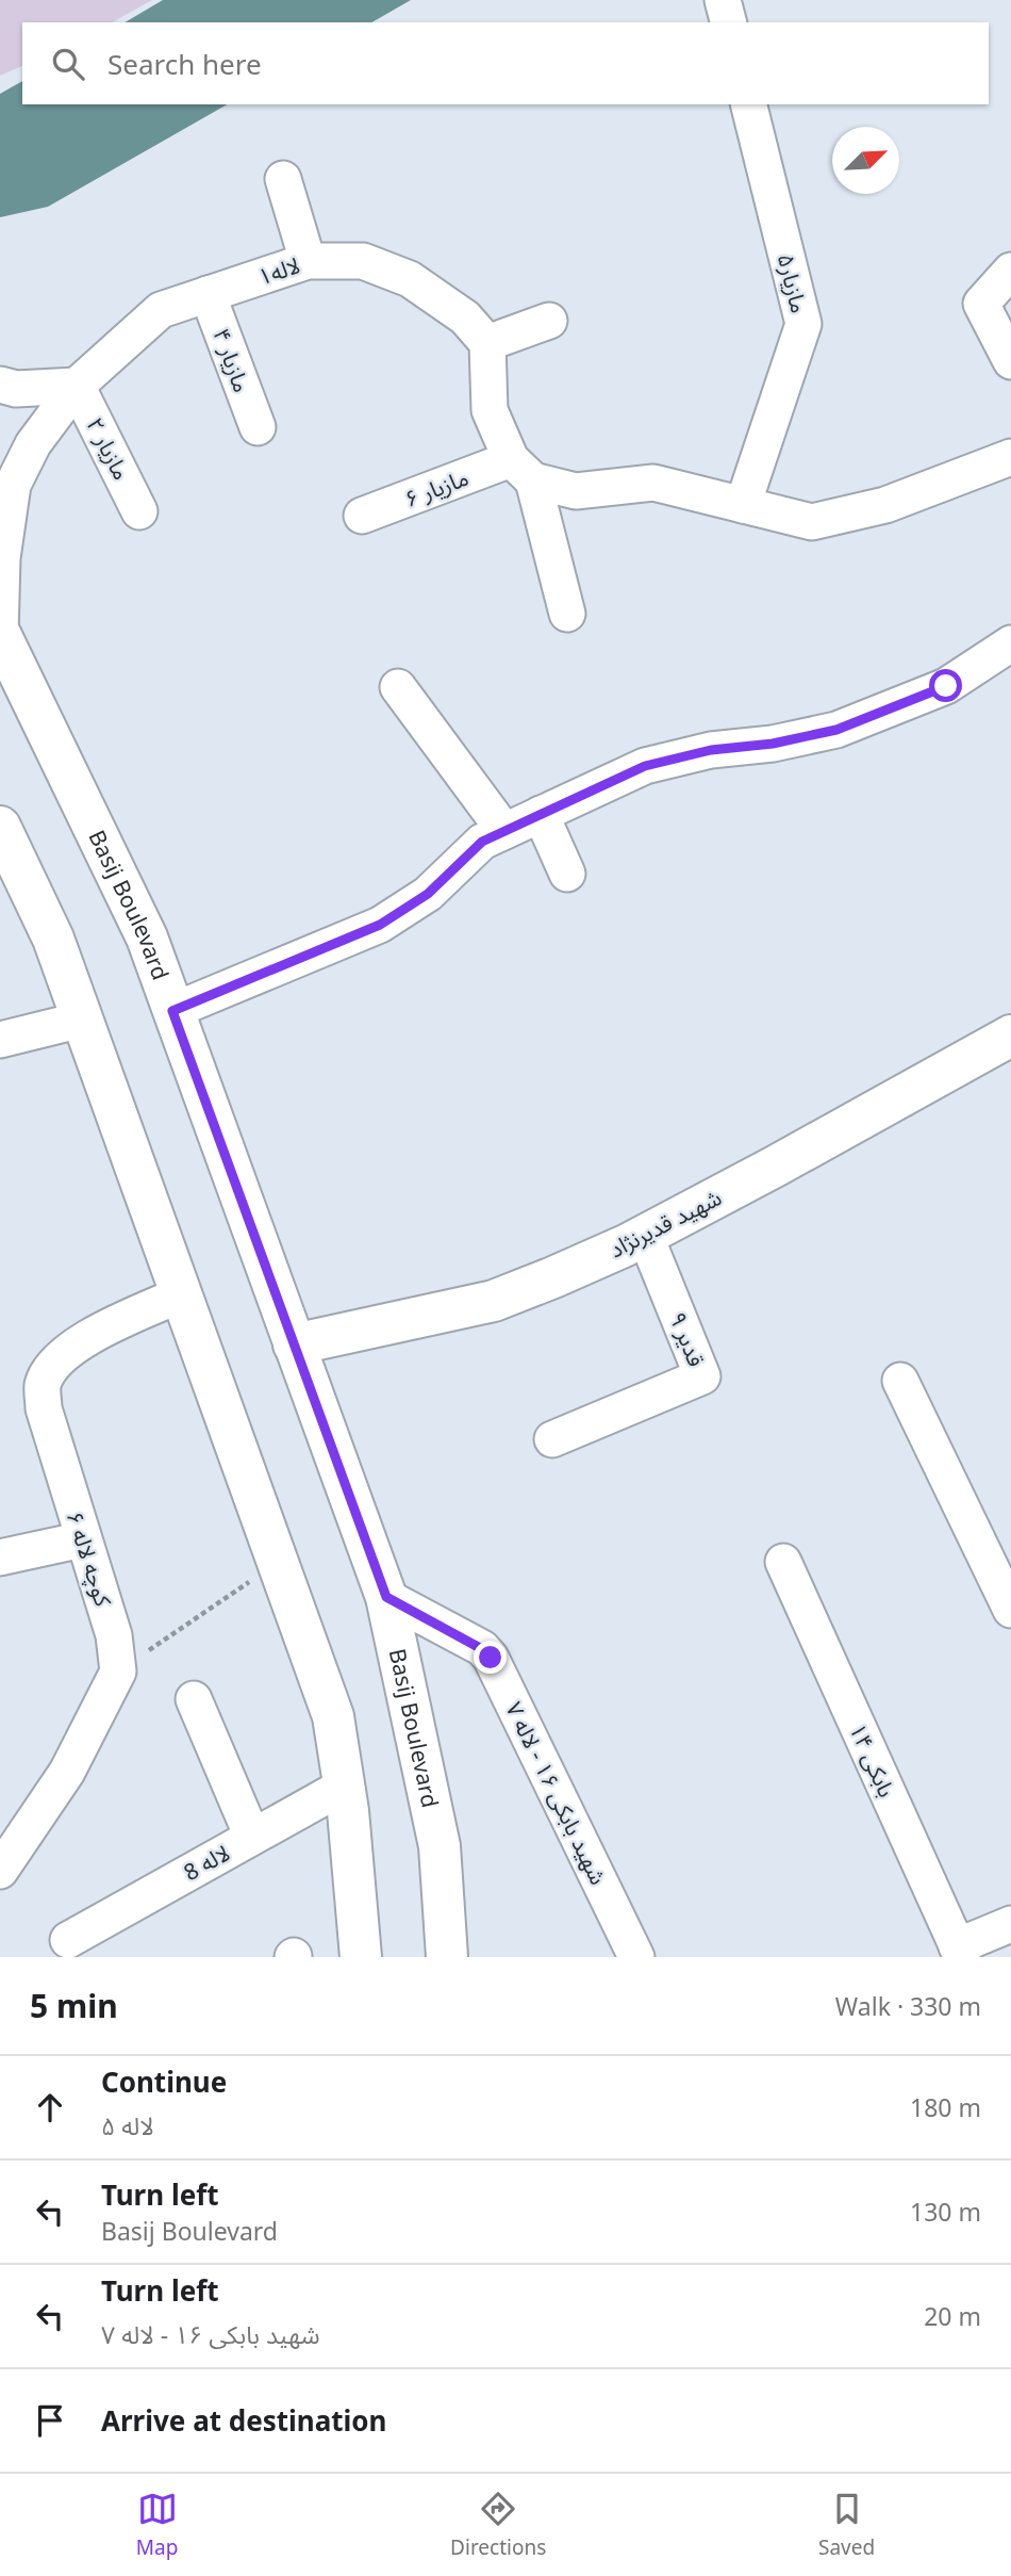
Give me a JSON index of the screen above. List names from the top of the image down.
{
  "streets": {
    "main road": ["Basij Boulevard", "شهید قدیرنژاد"],
    "street": [
      "لاله۱",
      "مازیار۵",
      "مازیار ۴",
      "مازیار ۲",
      "مازیار ۶",
      "قدیر ۹",
      "کوچه لاله ۶",
      "بابکی ۱۴",
      "شهید بابکی ۱۶ - لاله ۷",
      "لاله 8"
    ]
  },
  "crossings": [
    ["لاله۱", "مازیار ۴"],
    ["لاله۱", "مازیار ۲"],
    ["لاله۱", "Basij Boulevard"],
    ["Basij Boulevard", "شهید قدیرنژاد"],
    ["Basij Boulevard", "شهید بابکی ۱۶ - لاله ۷"],
    ["شهید قدیرنژاد", "قدیر ۹"]
  ],
  "north": "top right",
  "page": {
    "search": "Search here",
    "heading": ["5 min", "Walk · 330 m"],
    "list": [
      ["Continue", "لاله ۵", "180 m"],
      ["Turn left", "Basij Boulevard", "130 m"],
      ["Turn left", "شهید بابکی ۱۶ - لاله ۷", "20 m"],
      "Arrive at destination"
    ],
    "nav": ["Map", "Directions", "Saved"]
  }
}
